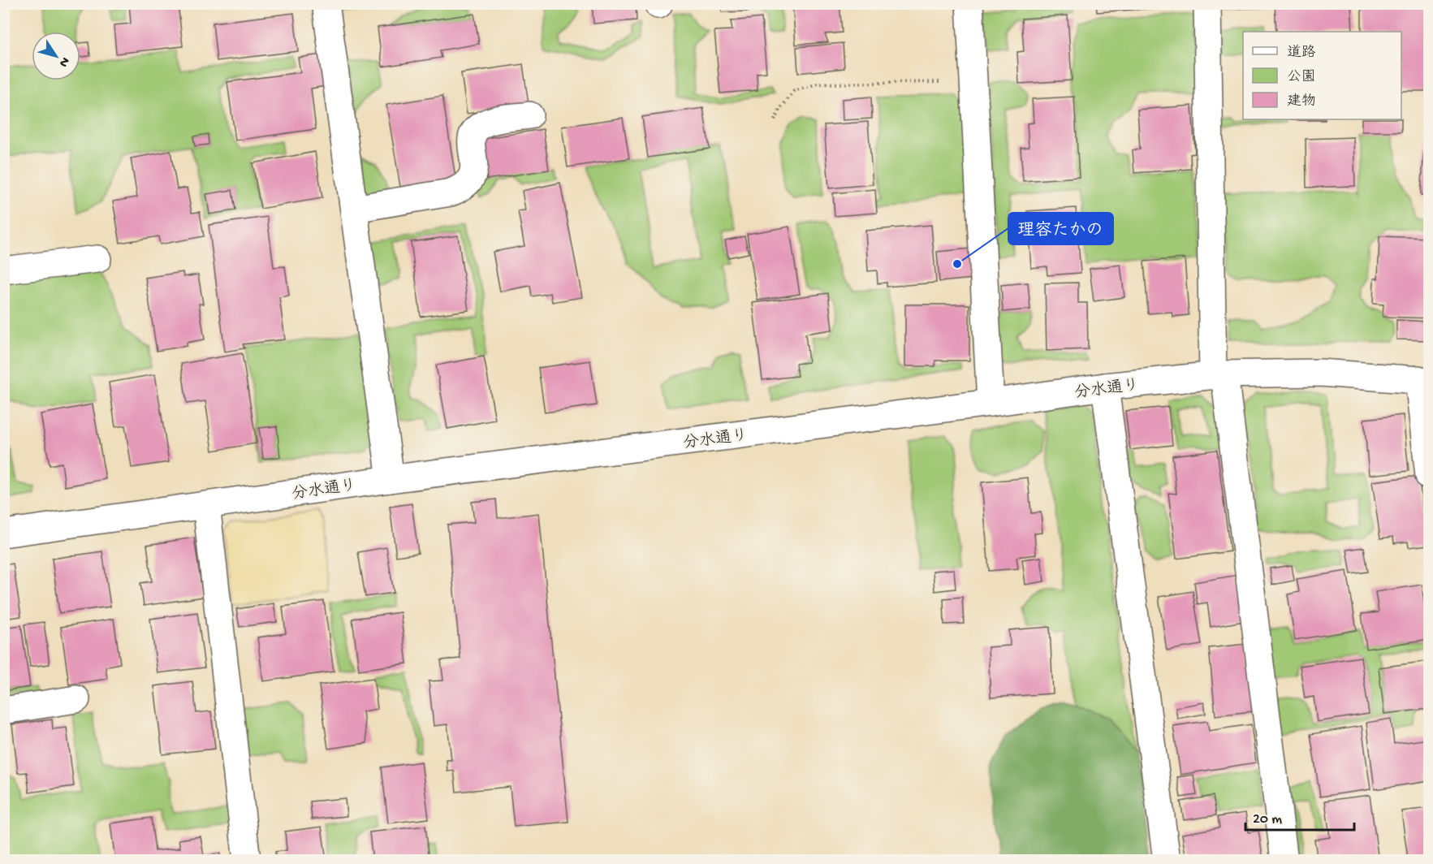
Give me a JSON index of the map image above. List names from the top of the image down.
{
  "streets": {
    "street": ["分水通り"]
  },
  "places": ["理容たかの"],
  "legend": ["道路", "公園", "建物"],
  "scale_bar": "20 m",
  "north": "bottom right"
}
